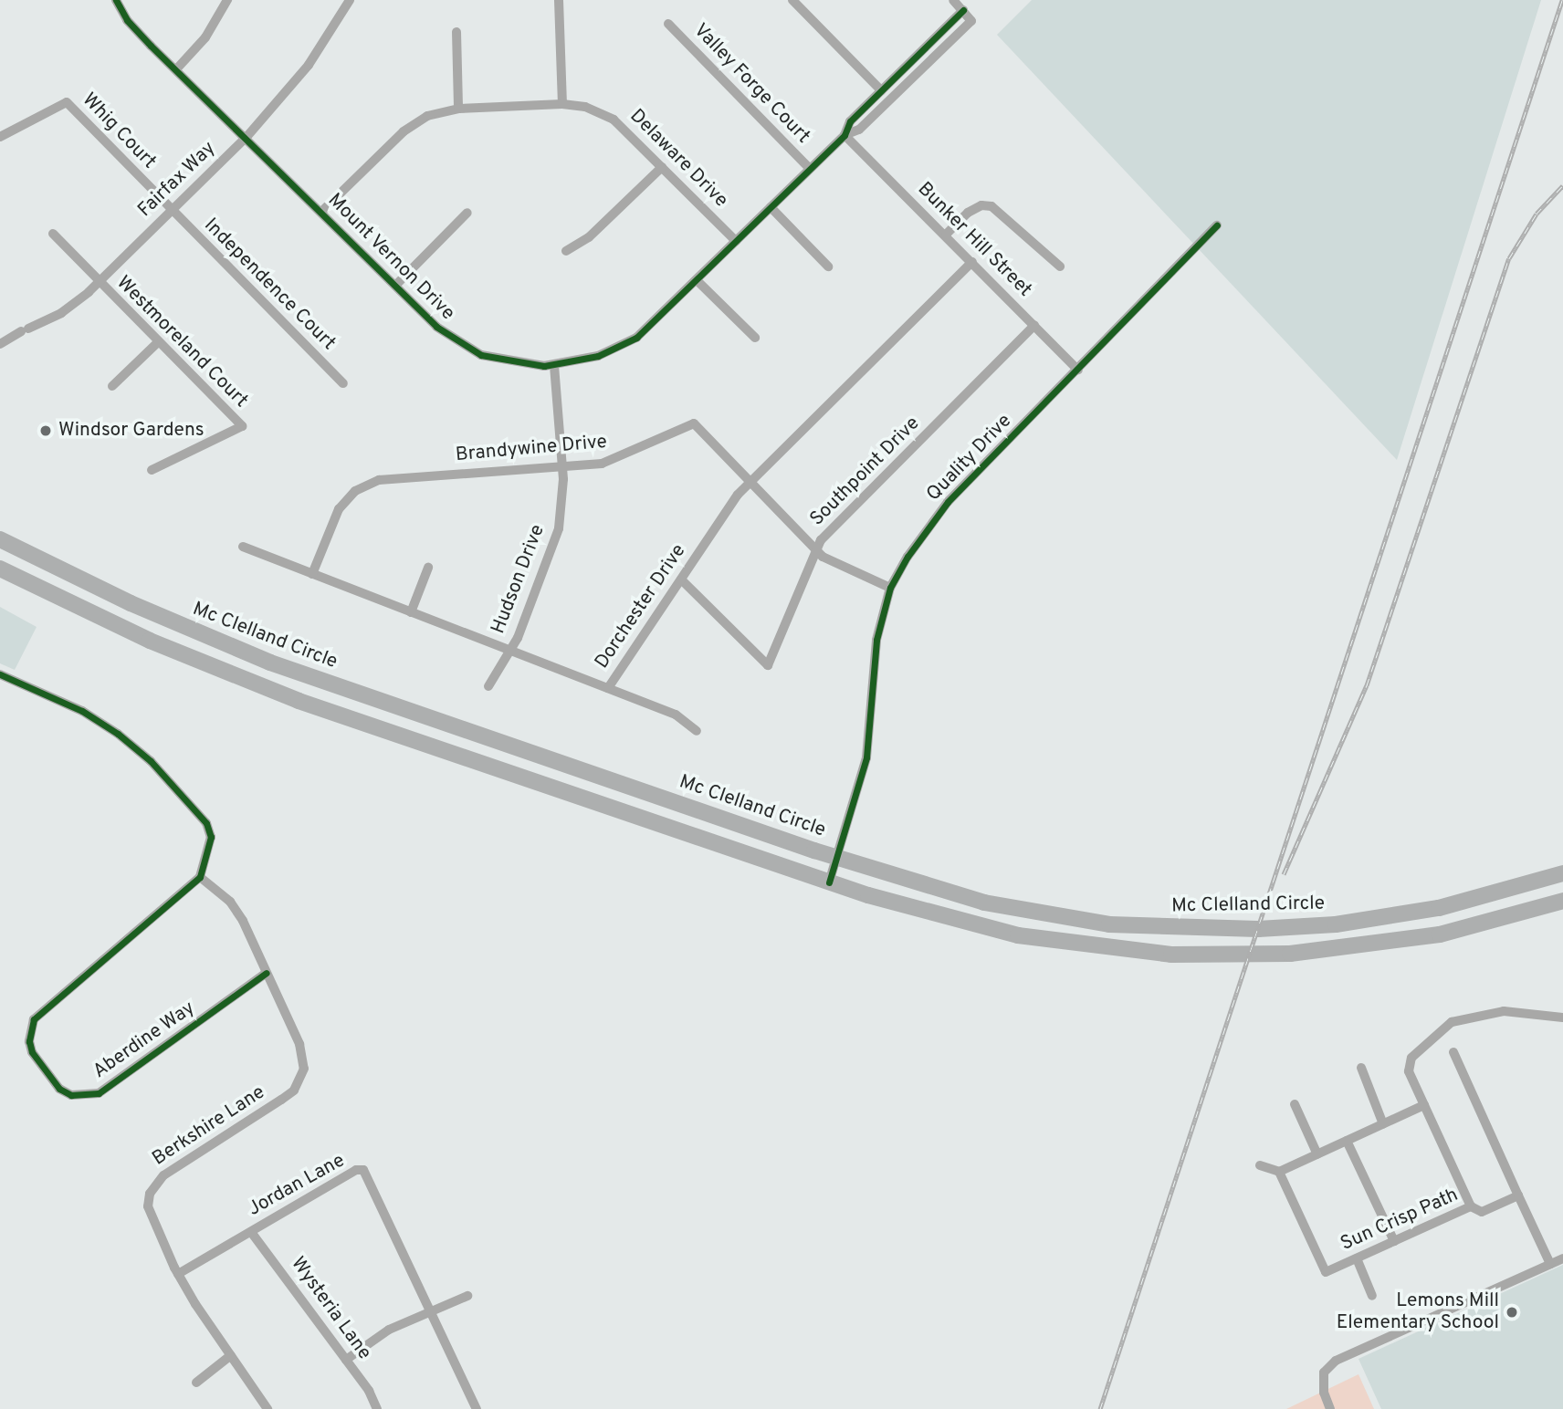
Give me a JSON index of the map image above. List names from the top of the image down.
{
  "streets": {
    "highway": ["Mc Clelland Circle"],
    "street": [
      "Valley Forge Court",
      "Whig Court",
      "Delaware Drive",
      "Fairfax Way",
      "Bunker Hill Street",
      "Mount Vernon Drive",
      "Independence Court",
      "Westmoreland Court",
      "Brandywine Drive",
      "Quality Drive",
      "Southpoint Drive",
      "Hudson Drive",
      "Dorchester Drive",
      "Aberdine Way",
      "Berkshire Lane",
      "Jordan Lane",
      "Sun Crisp Path",
      "Wysteria Lane"
    ]
  },
  "crossings": [
    ["Valley Forge Court", "Mount Vernon Drive"],
    ["Whig Court", "Fairfax Way"],
    ["Whig Court", "Independence Court"],
    ["Delaware Drive", "Mount Vernon Drive"],
    ["Fairfax Way", "Mount Vernon Drive"],
    ["Fairfax Way", "Independence Court"],
    ["Fairfax Way", "Westmoreland Court"],
    ["Bunker Hill Street", "Mount Vernon Drive"],
    ["Bunker Hill Street", "Quality Drive"],
    ["Bunker Hill Street", "Southpoint Drive"],
    ["Bunker Hill Street", "Dorchester Drive"],
    ["Mount Vernon Drive", "Hudson Drive"],
    ["Brandywine Drive", "Quality Drive"],
    ["Brandywine Drive", "Southpoint Drive"],
    ["Brandywine Drive", "Hudson Drive"],
    ["Brandywine Drive", "Dorchester Drive"],
    ["Quality Drive", "Mc Clelland Circle"],
    ["Southpoint Drive", "Dorchester Drive"],
    ["Hudson Drive", "Dorchester Drive"],
    ["Aberdine Way", "Berkshire Lane"],
    ["Berkshire Lane", "Jordan Lane"],
    ["Jordan Lane", "Wysteria Lane"]
  ],
  "places": ["Windsor Gardens", "Lemons Mill Elementary School"]
}
